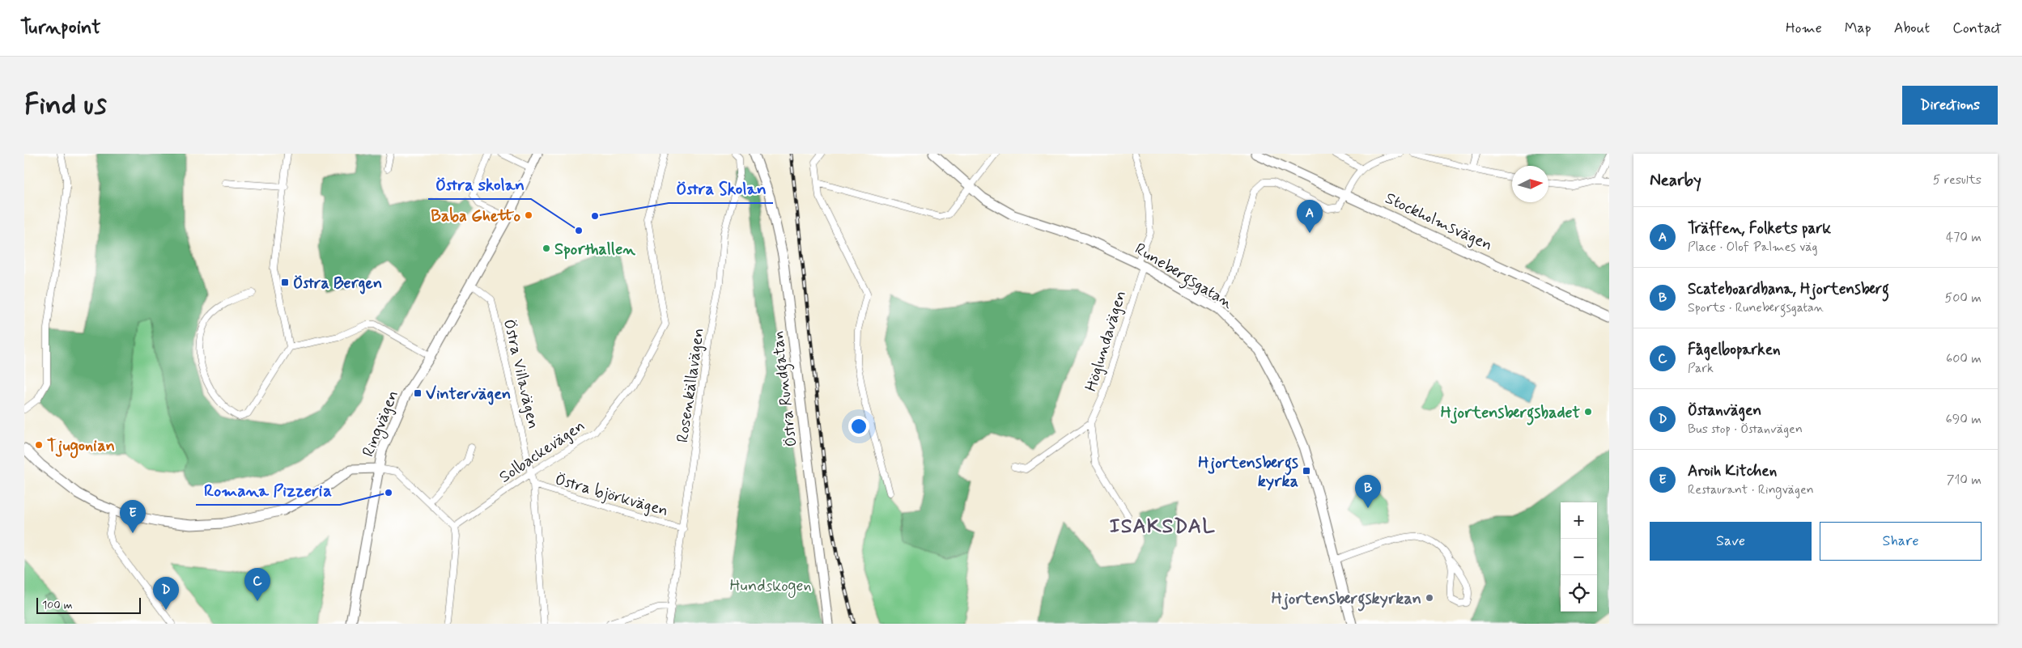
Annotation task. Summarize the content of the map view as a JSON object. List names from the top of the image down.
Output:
{
  "streets": {
    "street": [
      "Stockholmsvägen",
      "Runebergsgatan",
      "Höglundavägen",
      "Östra Villavägen",
      "Rosenkällavägen",
      "Östra Rundgatan",
      "Ringvägen",
      "Solbackevägen",
      "Östra björkvägen"
    ]
  },
  "crossings": [
    ["Runebergsgatan", "Höglundavägen"],
    ["Östra Villavägen", "Ringvägen"],
    ["Östra Villavägen", "Solbackevägen"],
    ["Östra Villavägen", "Östra björkvägen"],
    ["Rosenkällavägen", "Östra björkvägen"]
  ],
  "districts": ["ISAKSDAL"],
  "parks": ["Hundskogen"],
  "places": {
    "other": [
      "Baba Ghetto",
      "Östra Skolan",
      "Östra skolan",
      "Sporthallen",
      "Hjortensbergsbadet",
      "Tjugonian",
      "Romana Pizzeria",
      "Hjortensbergskyrkan"
    ],
    "transit": ["Östra Bergen", "Vintervägen", "Hjortensbergs kyrka"]
  },
  "scale_bar": "100 m",
  "north": "right",
  "page": {
    "header": "Turnpoint",
    "nav": [
      "Home",
      "Map",
      "About",
      "Contact"
    ],
    "buttons": [
      "Directions",
      ["Save", "Share"]
    ],
    "title": "Find us",
    "heading": ["Nearby", "5 results"],
    "pins": [
      "A",
      "B",
      "E",
      "C",
      "D"
    ],
    "list": [
      {
        "mark": "A",
        "name": "Träffen, Folkets park",
        "note": "Place · Olof Palmes väg",
        "value": "470 m"
      },
      {
        "mark": "B",
        "name": "Scateboardbana, Hjortensberg",
        "note": "Sports · Runebergsgatan",
        "value": "500 m"
      },
      {
        "mark": "C",
        "name": "Fågelboparken",
        "note": "Park",
        "value": "600 m"
      },
      {
        "mark": "D",
        "name": "Östanvägen",
        "note": "Bus stop · Östanvägen",
        "value": "690 m"
      },
      {
        "mark": "E",
        "name": "Aroih Kitchen",
        "note": "Restaurant · Ringvägen",
        "value": "710 m"
      }
    ],
    "map_buttons": ["+", "−"],
    "scale": "100 m"
  }
}
